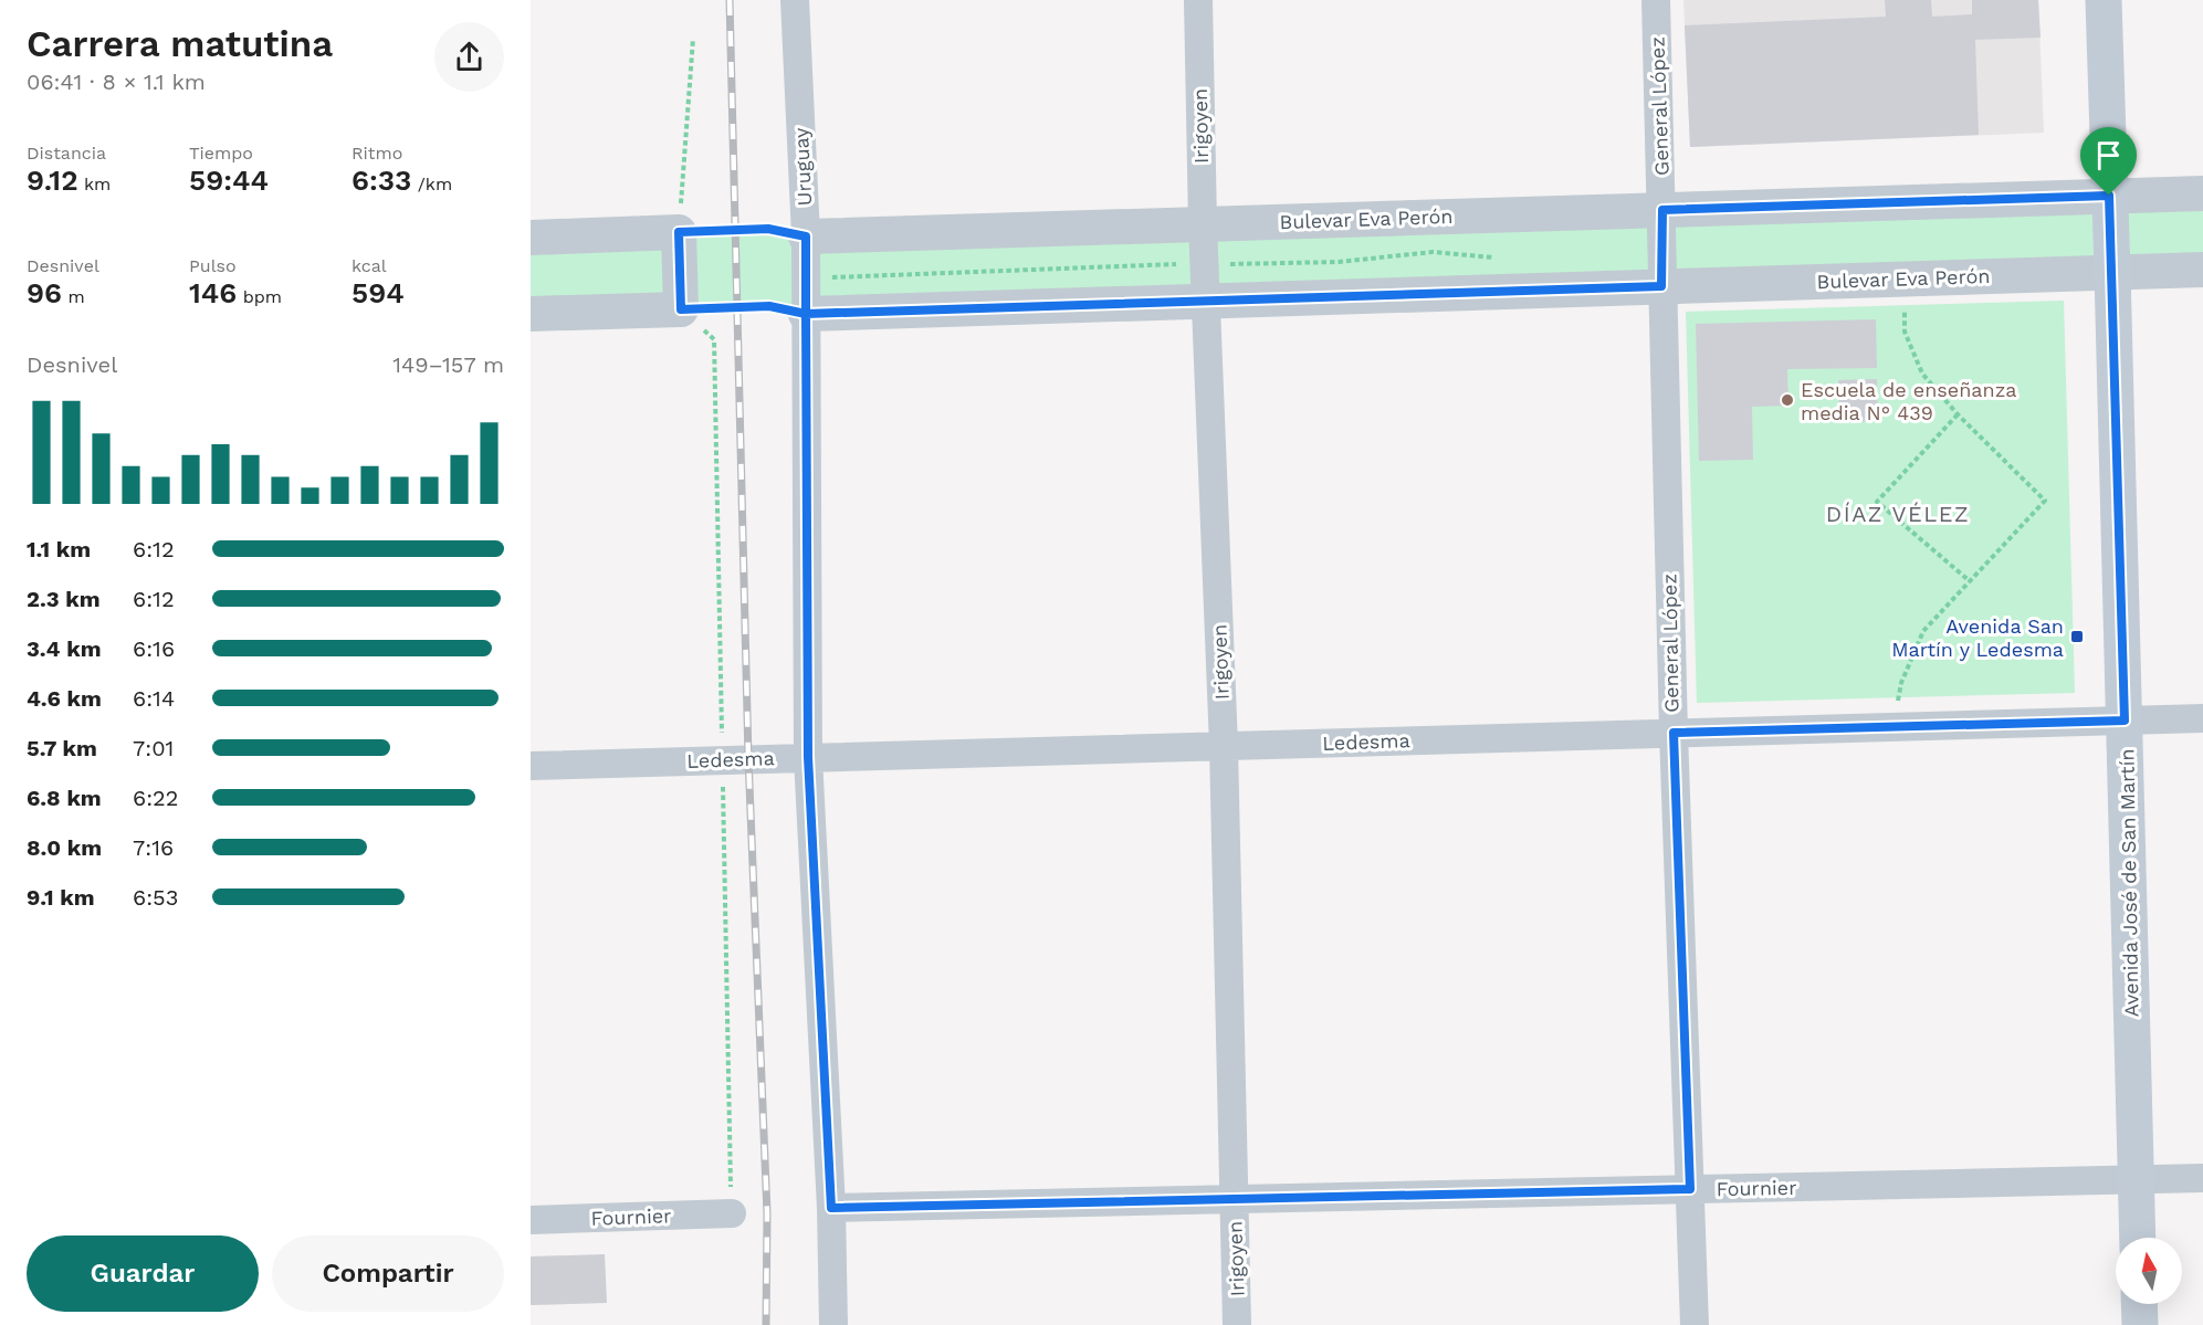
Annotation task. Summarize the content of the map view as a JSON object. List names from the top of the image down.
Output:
{
  "streets": {
    "main road": ["Avenida José de San Martín"],
    "street": [
      "General López",
      "Irigoyen",
      "Uruguay",
      "Bulevar Eva Perón",
      "Ledesma",
      "Fournier"
    ]
  },
  "crossings": [
    ["General López", "Bulevar Eva Perón"],
    ["General López", "Ledesma"],
    ["General López", "Fournier"],
    ["Irigoyen", "Bulevar Eva Perón"],
    ["Irigoyen", "Ledesma"],
    ["Irigoyen", "Fournier"],
    ["Uruguay", "Bulevar Eva Perón"],
    ["Uruguay", "Ledesma"],
    ["Uruguay", "Fournier"],
    ["Bulevar Eva Perón", "Avenida José de San Martín"],
    ["Ledesma", "Avenida José de San Martín"],
    ["Avenida José de San Martín", "Fournier"]
  ],
  "districts": ["DÍAZ VÉLEZ"],
  "places": {
    "other": ["Escuela de enseñanza media N° 439"],
    "transit": ["Avenida San Martín y Ledesma"]
  },
  "north": "top",
  "page": {
    "heading": ["Carrera matutina", "06:41 · 8 × 1.1 km"],
    "stats": [
      ["Distancia", "9.12 km"],
      ["Tiempo", "59:44"],
      ["Ritmo", "6:33 /km"],
      ["Desnivel", "96 m"],
      ["Pulso", "146 bpm"],
      ["kcal", "594"]
    ],
    "chart": ["Desnivel", "149–157 m"],
    "list": [
      {
        "name": "1.1 km",
        "note": "6:12"
      },
      {
        "name": "2.3 km",
        "note": "6:12"
      },
      {
        "name": "3.4 km",
        "note": "6:16"
      },
      {
        "name": "4.6 km",
        "note": "6:14"
      },
      {
        "name": "5.7 km",
        "note": "7:01"
      },
      {
        "name": "6.8 km",
        "note": "6:22"
      },
      {
        "name": "8.0 km",
        "note": "7:16"
      },
      {
        "name": "9.1 km",
        "note": "6:53"
      }
    ],
    "buttons": ["Guardar", "Compartir"]
  }
}
